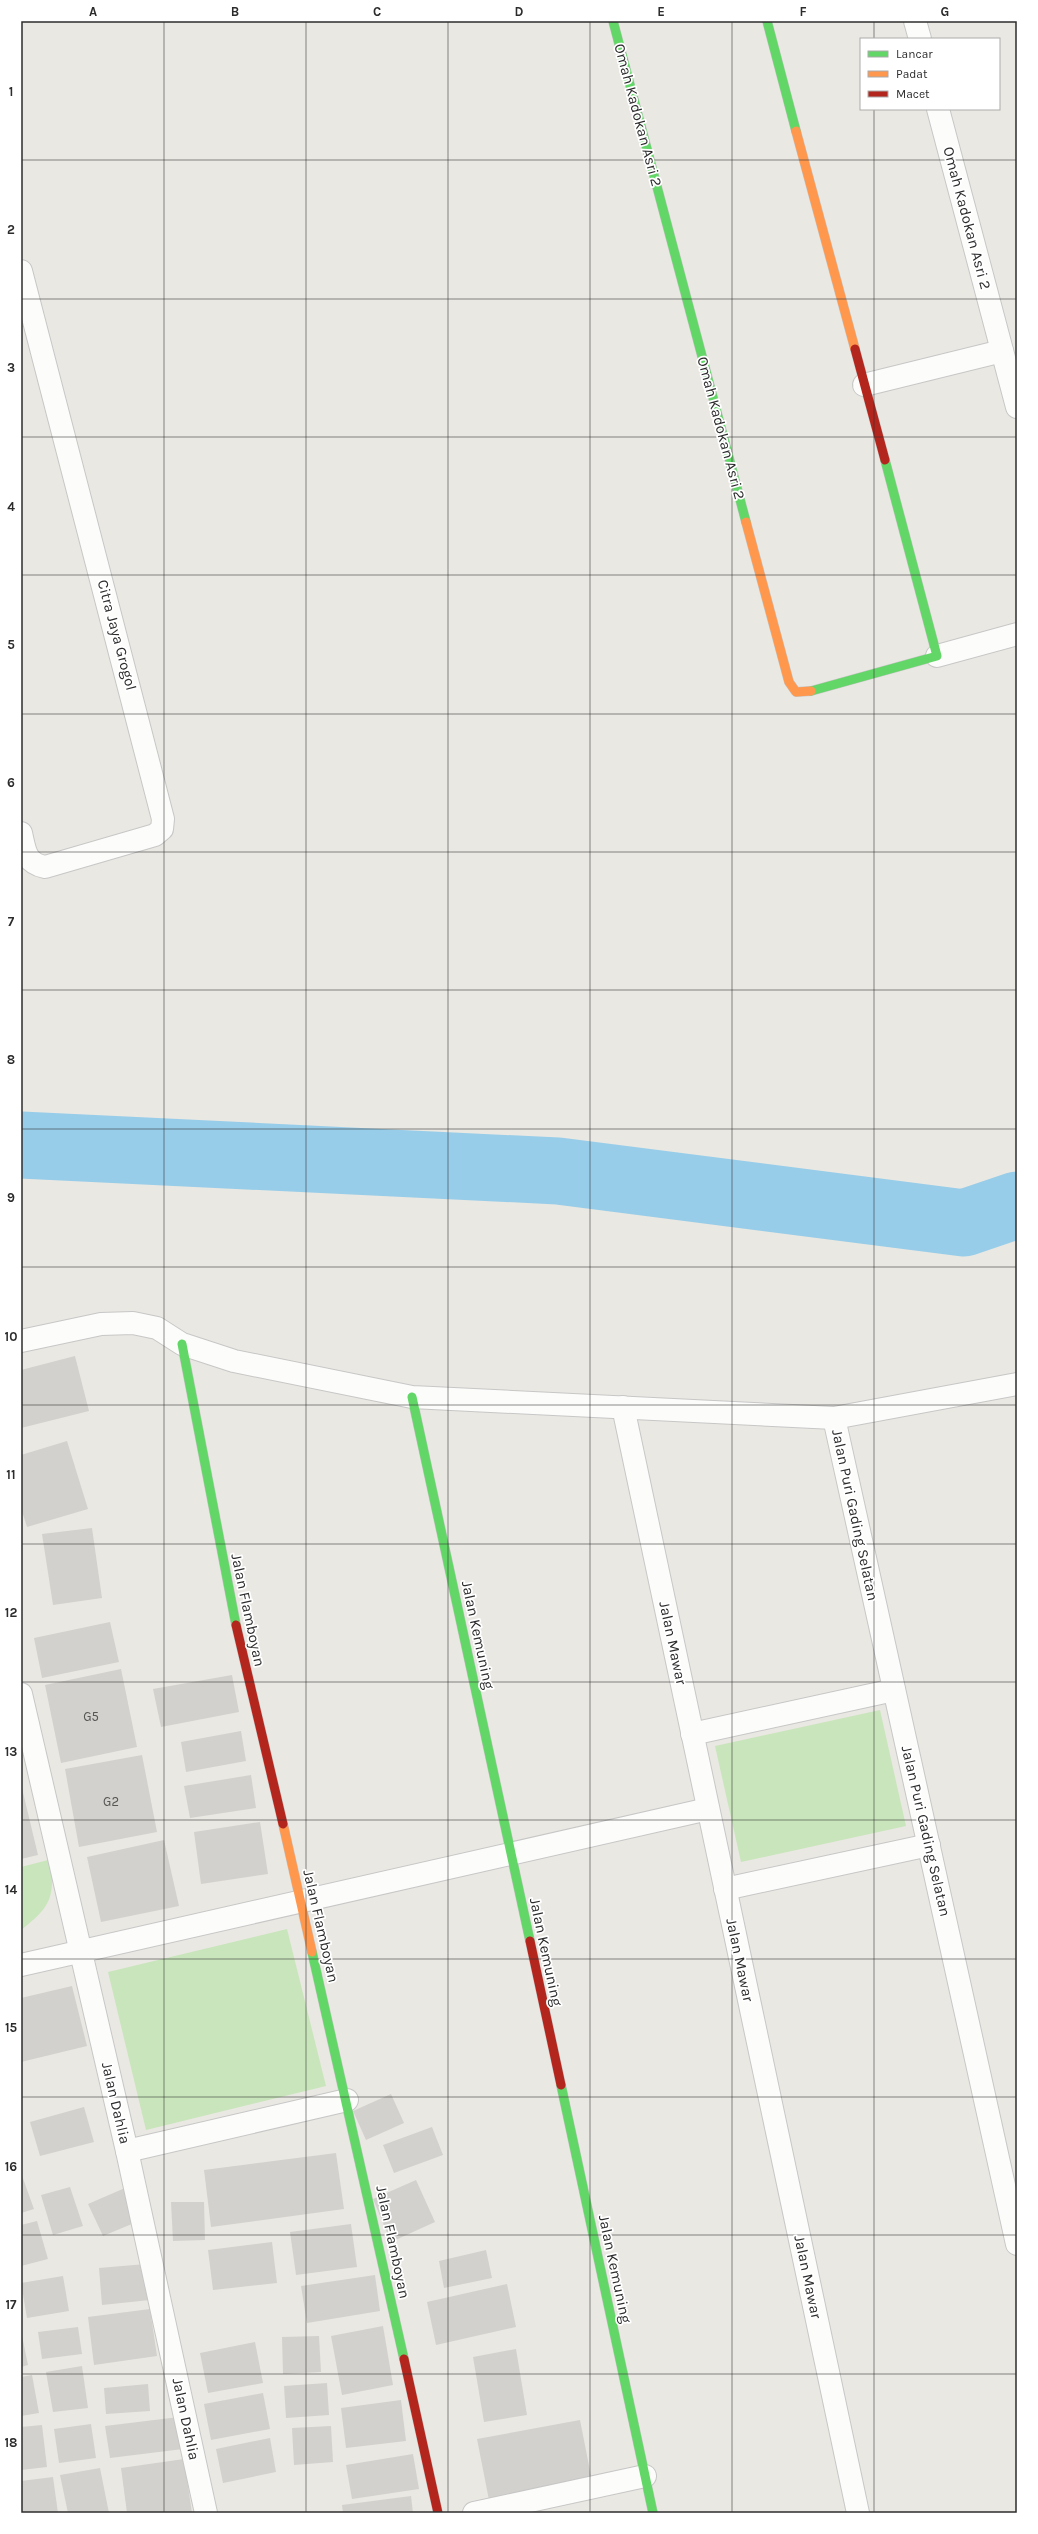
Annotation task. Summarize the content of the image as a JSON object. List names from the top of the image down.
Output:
{
  "streets": {
    "street": [
      "Omah Kadokan Asri 2",
      "Citra Jaya Grogol",
      "Jalan Puri Gading Selatan",
      "Jalan Flamboyan",
      "Jalan Kemuning",
      "Jalan Mawar",
      "Jalan Dahlia"
    ]
  },
  "house_numbers": ["G5", "G2"],
  "legend": ["Lancar", "Padat", "Macet"],
  "grid": {
    "columns": [
      "A",
      "B",
      "C",
      "D",
      "E",
      "F",
      "G"
    ],
    "rows": [
      "1",
      "2",
      "3",
      "4",
      "5",
      "6",
      "7",
      "8",
      "9",
      "10",
      "11",
      "12",
      "13",
      "14",
      "15",
      "16",
      "17",
      "18"
    ]
  }
}
